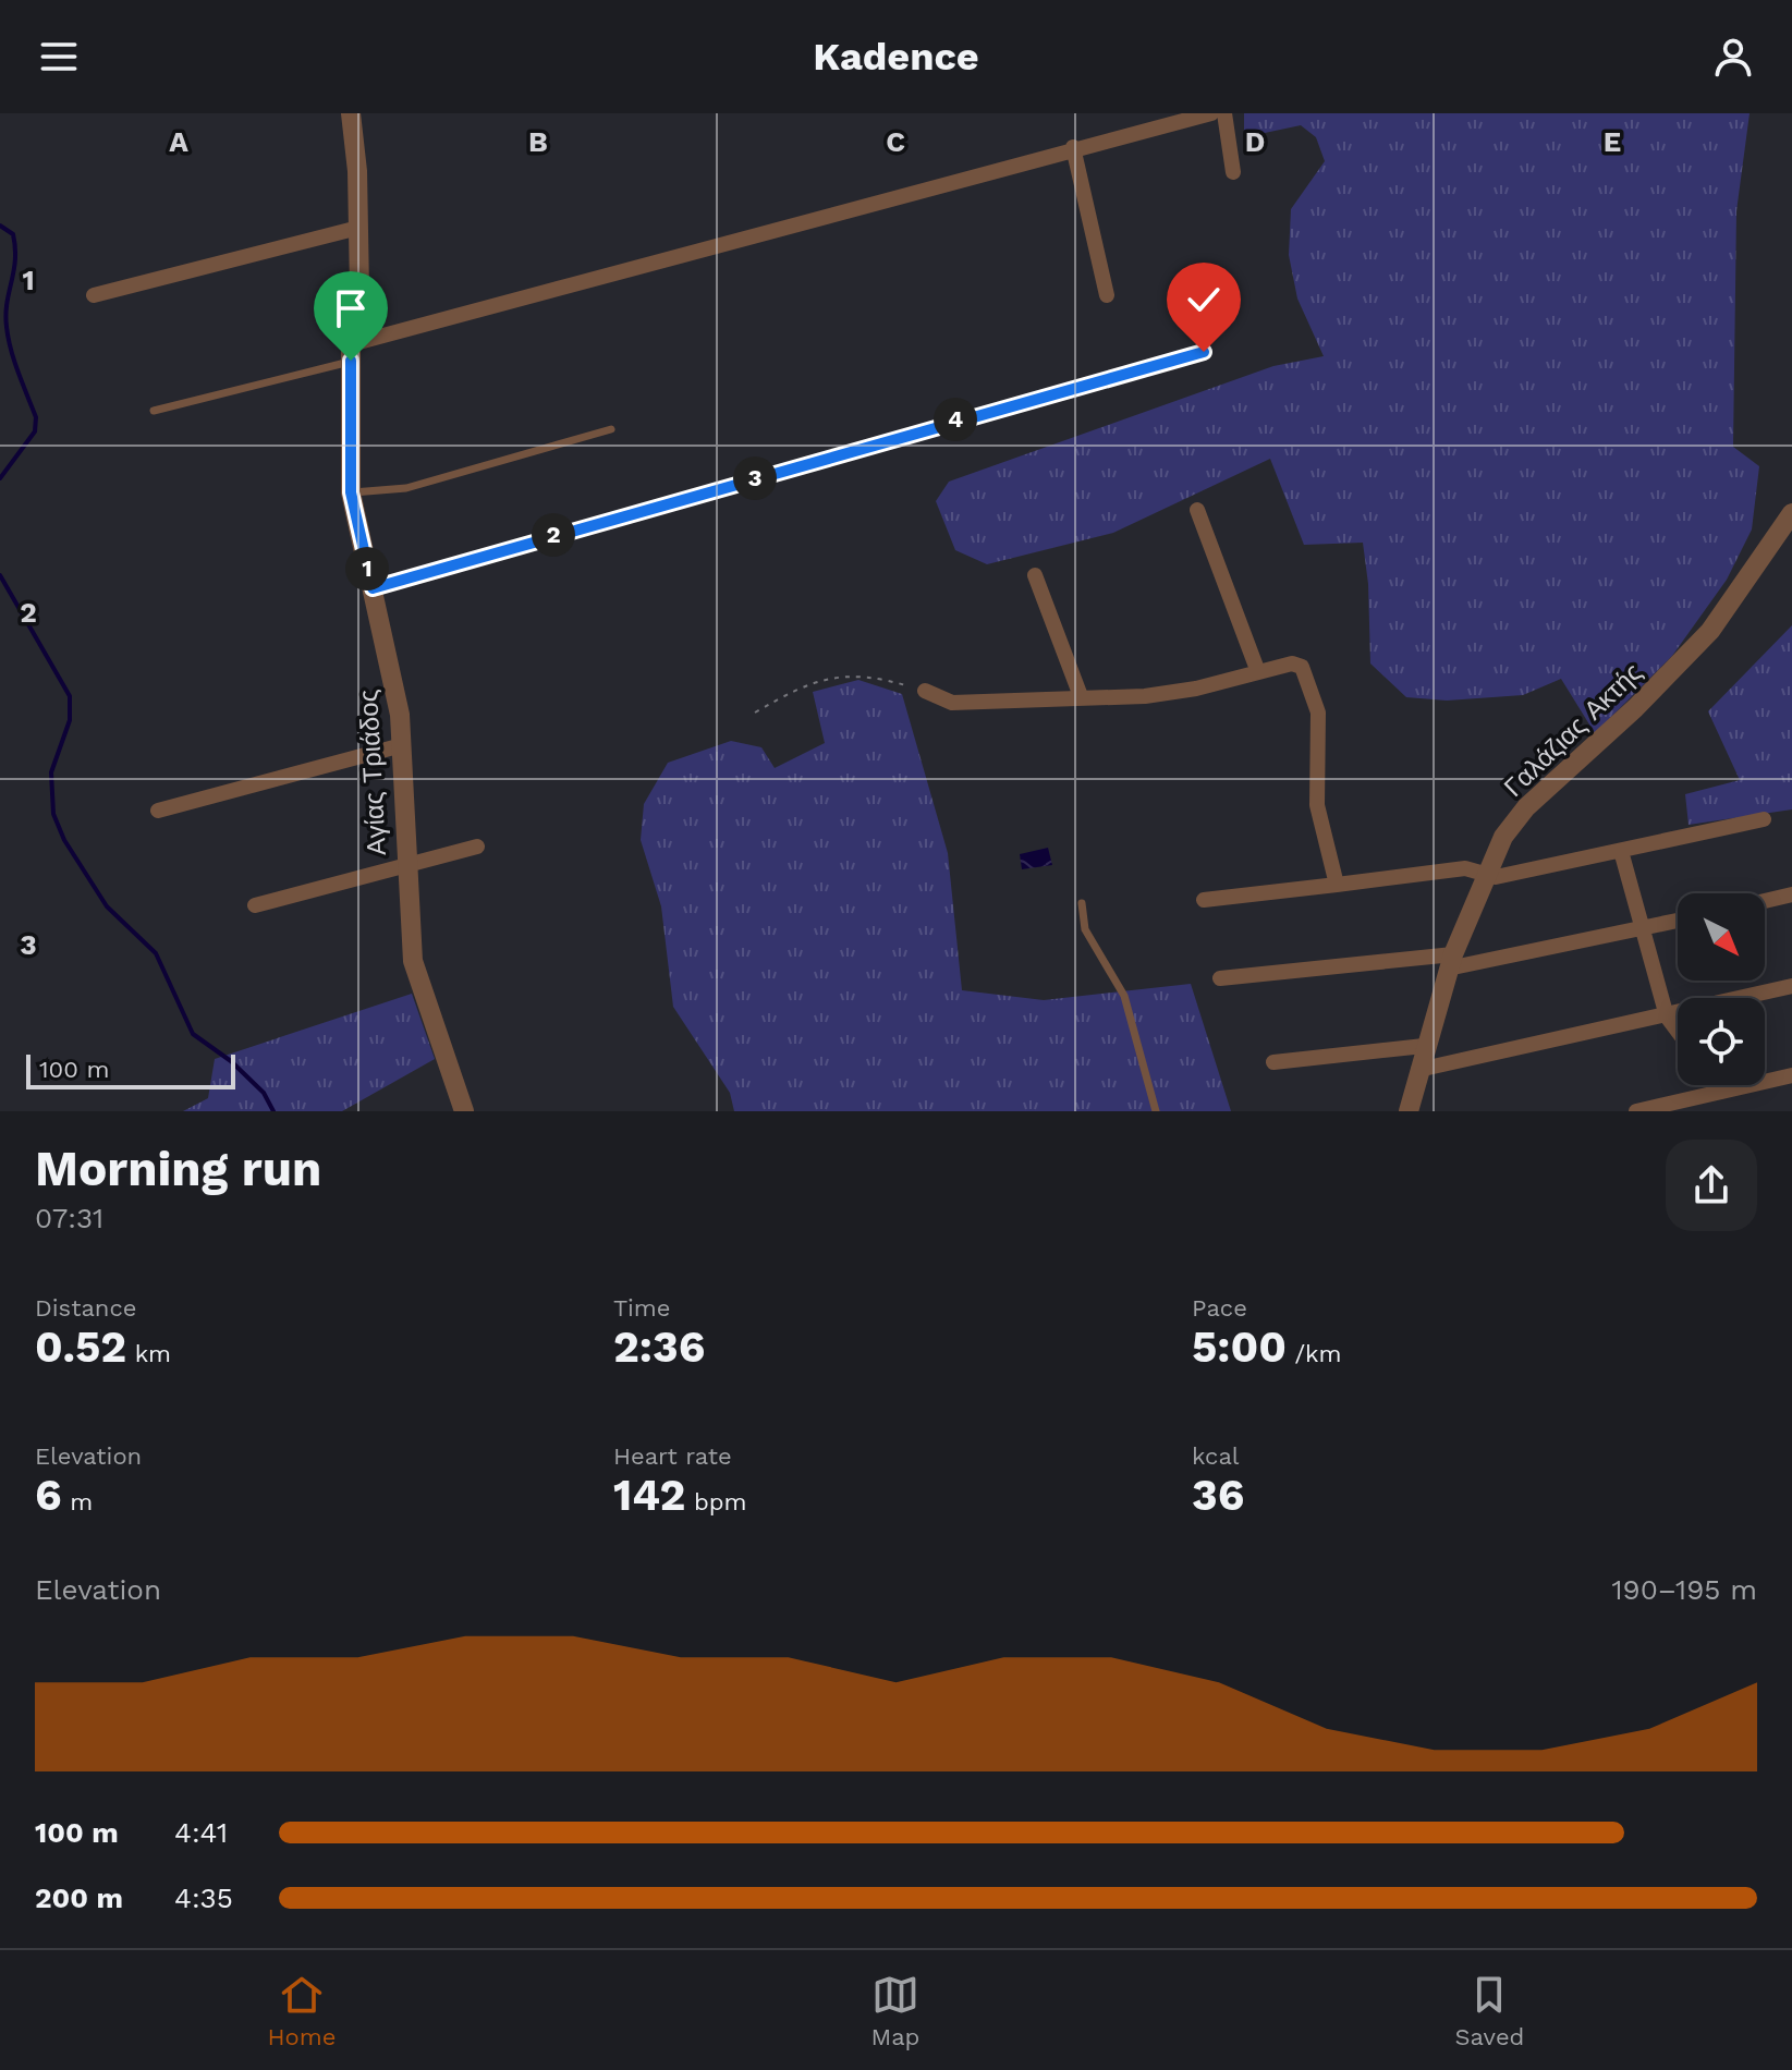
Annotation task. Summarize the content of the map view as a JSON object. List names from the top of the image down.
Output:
{
  "streets": {
    "street": ["Γαλάζιας Ακτής", "Αγίας Τριάδος"]
  },
  "scale_bar": "100 m",
  "north": "bottom right",
  "page": {
    "header": "Kadence",
    "pins": [
      "4",
      "3",
      "2",
      "1"
    ],
    "scale": "100 m",
    "heading": ["Morning run", "07:31"],
    "stats": [
      ["Distance", "0.52 km"],
      ["Time", "2:36"],
      ["Pace", "5:00 /km"],
      ["Elevation", "6 m"],
      ["Heart rate", "142 bpm"],
      ["kcal", "36"]
    ],
    "chart": ["Elevation", "190–195 m"],
    "list": [
      {
        "name": "100 m",
        "note": "4:41"
      },
      {
        "name": "200 m",
        "note": "4:35"
      }
    ],
    "tabs": ["Home", "Map", "Saved"]
  },
  "grid": {
    "columns": [
      "A",
      "B",
      "C",
      "D",
      "E"
    ],
    "rows": ["1", "2", "3"]
  }
}
